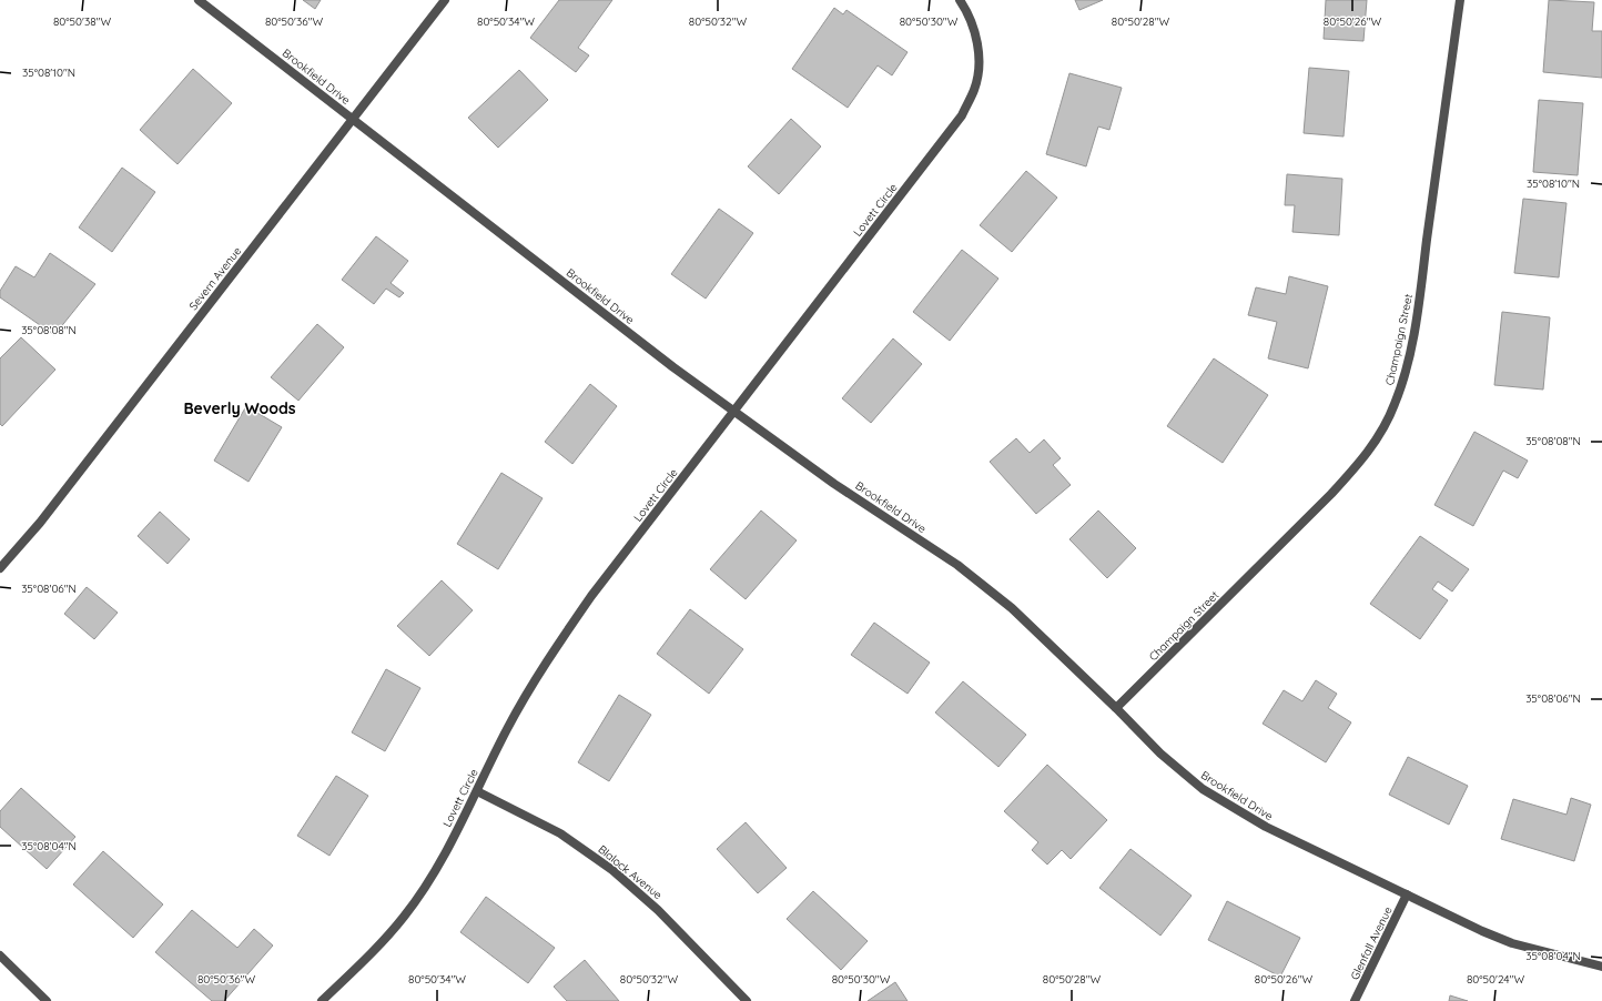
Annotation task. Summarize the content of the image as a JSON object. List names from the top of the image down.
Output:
{
  "streets": {
    "street": [
      "Brookfield Drive",
      "Lovett Circle",
      "Severn Avenue",
      "Champaign Street",
      "Blalock Avenue",
      "Glenfall Avenue"
    ]
  },
  "crossings": [
    ["Brookfield Drive", "Lovett Circle"],
    ["Brookfield Drive", "Severn Avenue"],
    ["Brookfield Drive", "Champaign Street"],
    ["Brookfield Drive", "Glenfall Avenue"],
    ["Lovett Circle", "Blalock Avenue"]
  ],
  "districts": ["Beverly Woods"],
  "coordinates": [
    "80°50'38\"W",
    "80°50'36\"W",
    "80°50'34\"W",
    "80°50'32\"W",
    "80°50'30\"W",
    "80°50'28\"W",
    "80°50'26\"W",
    "35°08'10\"N",
    "35°08'08\"N",
    "35°08'06\"N",
    "35°08'04\"N",
    "80°50'24\"W"
  ]
}
